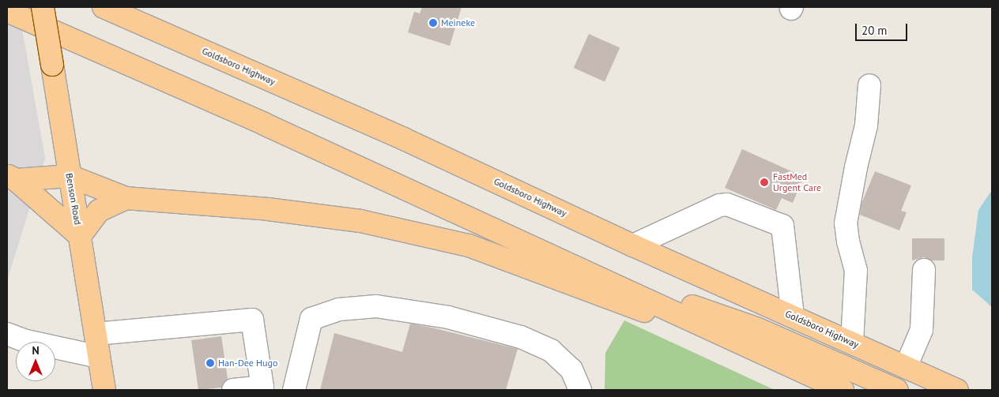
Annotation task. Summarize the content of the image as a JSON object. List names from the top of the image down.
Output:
{
  "streets": {
    "main road": ["Goldsboro Highway", "Benson Road"]
  },
  "places": ["Meineke", "FastMed Urgent Care", "Han-Dee Hugo"],
  "scale_bar": "20 m",
  "north": "top"
}
